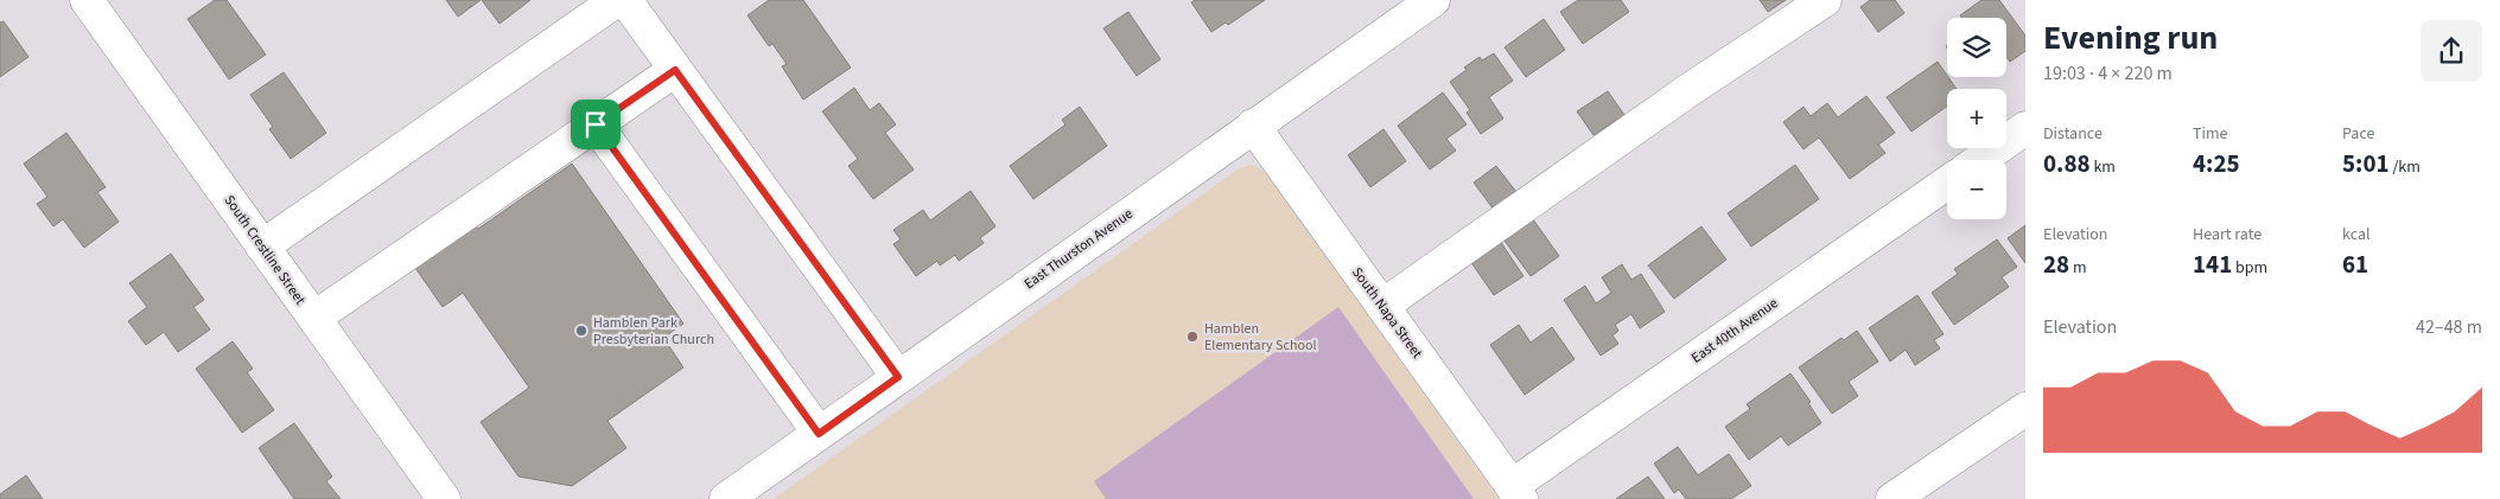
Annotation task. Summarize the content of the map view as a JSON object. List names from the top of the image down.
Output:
{
  "streets": {
    "street": [
      "East Thurston Avenue",
      "South Crestline Street",
      "South Napa Street",
      "East 40th Avenue"
    ]
  },
  "crossings": [
    ["East Thurston Avenue", "South Napa Street"],
    ["South Napa Street", "East 40th Avenue"]
  ],
  "places": ["Hamblen Park Presbyterian Church", "Hamblen Elementary School"],
  "page": {
    "heading": ["Evening run", "19:03 · 4 × 220 m"],
    "map_buttons": ["+", "−"],
    "stats": [
      ["Distance", "0.88 km"],
      ["Time", "4:25"],
      ["Pace", "5:01 /km"],
      ["Elevation", "28 m"],
      ["Heart rate", "141 bpm"],
      ["kcal", "61"]
    ],
    "chart": ["Elevation", "42–48 m"]
  }
}
